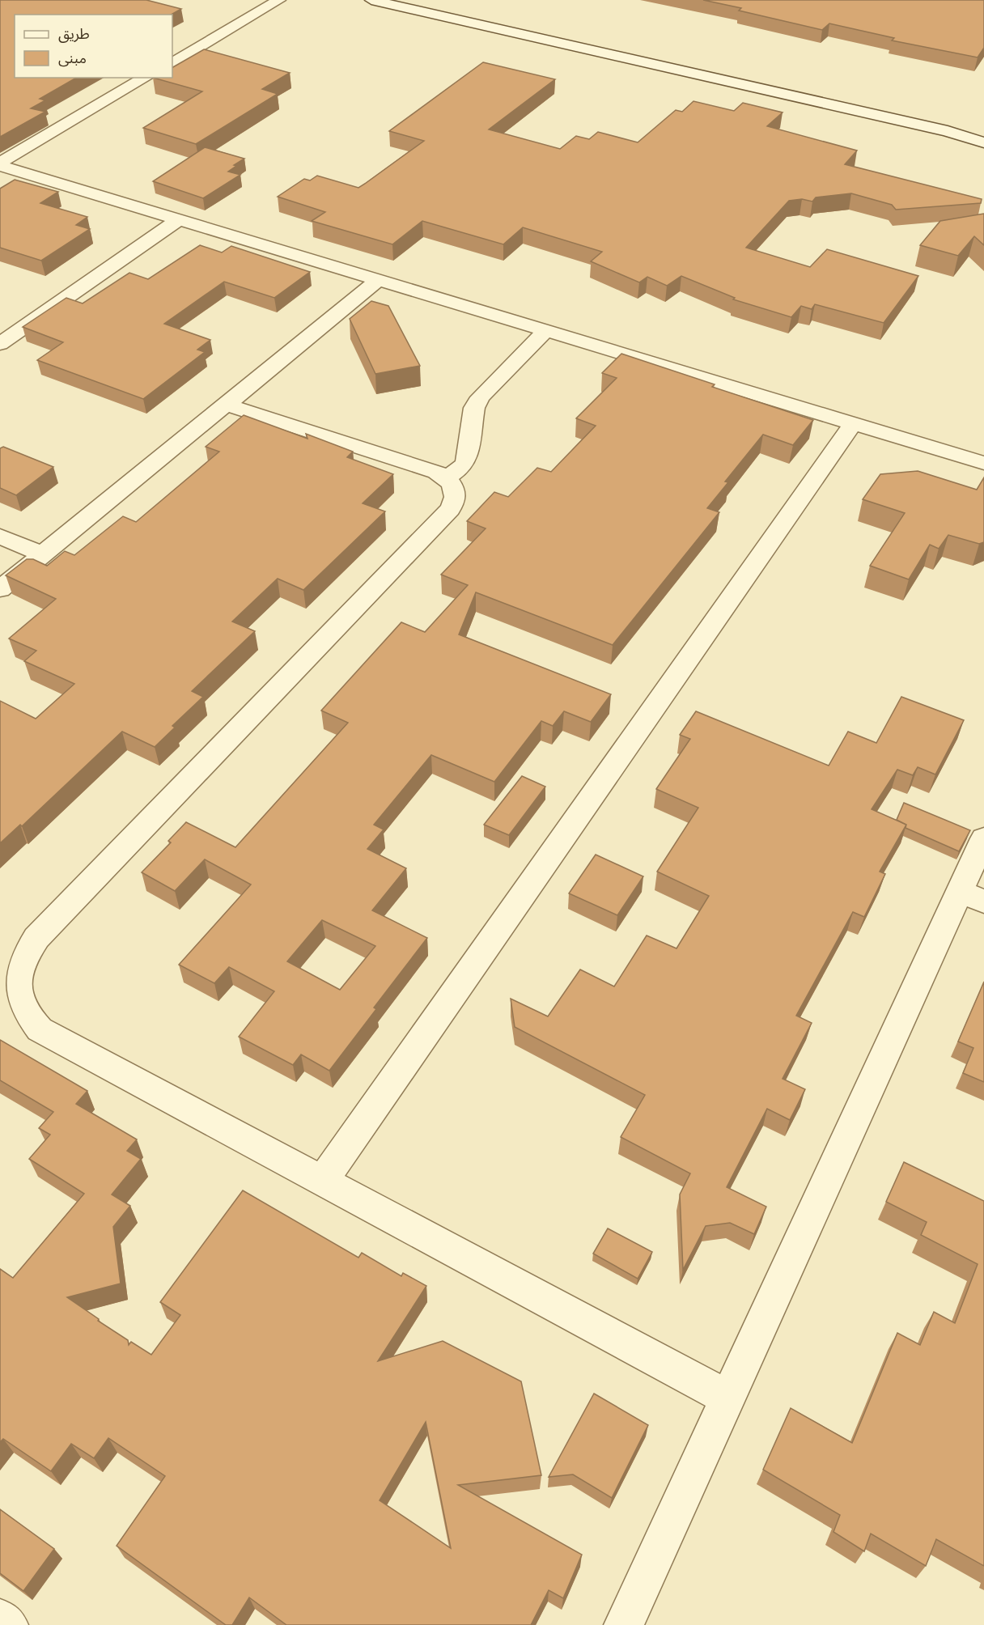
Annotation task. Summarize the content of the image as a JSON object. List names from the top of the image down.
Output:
{
  "legend": ["طريق", "مبنى"]
}
